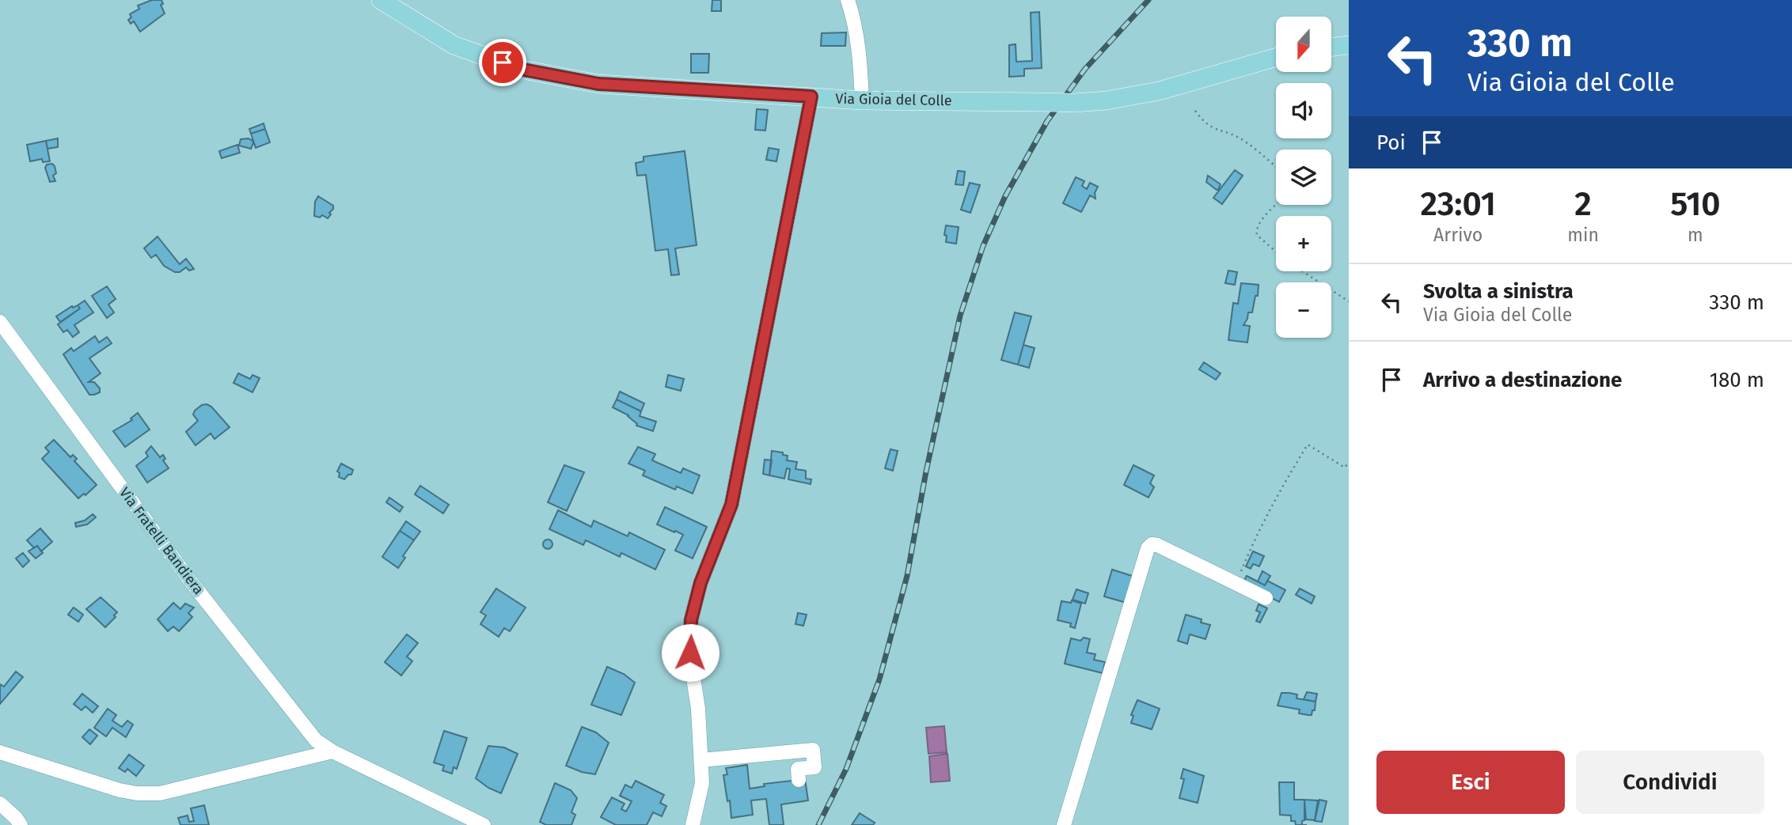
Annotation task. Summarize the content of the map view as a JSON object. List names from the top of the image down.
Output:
{
  "streets": {
    "main road": ["Via Gioia del Colle"],
    "street": ["Via Fratelli Bandiera"]
  },
  "north": "bottom",
  "page": {
    "turn": ["330 m", "Via Gioia del Colle"],
    "map_buttons": ["+", "−"],
    "then": "Poi",
    "eta": [
      "23:01",
      "Arrivo",
      "2",
      "min",
      "510",
      "m"
    ],
    "list": [
      {
        "name": "Svolta a sinistra",
        "note": "Via Gioia del Colle",
        "value": "330 m"
      },
      {
        "name": "Arrivo a destinazione",
        "value": "180 m"
      }
    ],
    "buttons": ["Esci", "Condividi"]
  }
}
